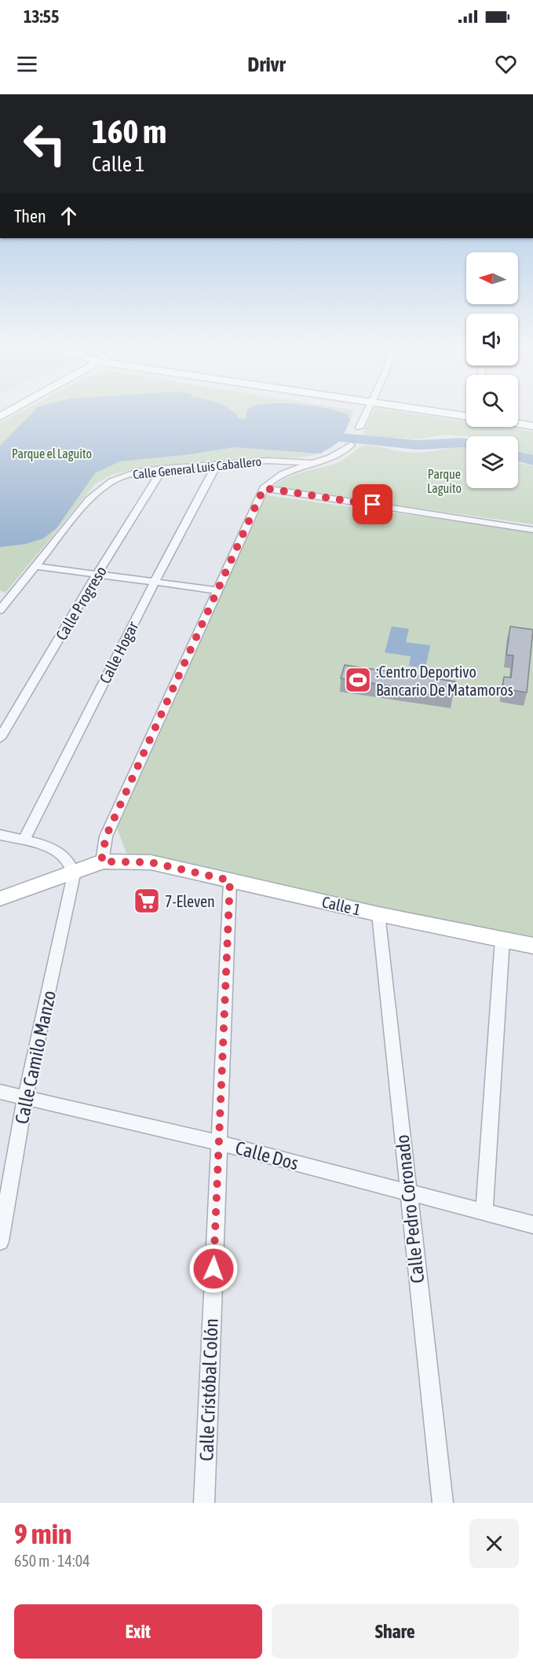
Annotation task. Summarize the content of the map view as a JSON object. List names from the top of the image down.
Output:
{
  "streets": {
    "street": [
      "Calle General Luis Caballero",
      "Calle Progreso",
      "Calle Hogar",
      "Calle 1",
      "Calle Camilo Manzo",
      "Calle Dos",
      "Calle Pedro Coronado",
      "Calle Cristóbal Colón"
    ]
  },
  "crossings": [
    ["Calle General Luis Caballero", "Calle Progreso"],
    ["Calle General Luis Caballero", "Calle Hogar"],
    ["Calle 1", "Calle Pedro Coronado"],
    ["Calle 1", "Calle Cristóbal Colón"],
    ["Calle Camilo Manzo", "Calle Dos"],
    ["Calle Dos", "Calle Pedro Coronado"],
    ["Calle Dos", "Calle Cristóbal Colón"]
  ],
  "parks": ["Parque el Laguito", "Parque Laguito"],
  "places": {
    "sports": [":Centro Deportivo Bancario De Matamoros"],
    "supermarket": ["7-Eleven"]
  },
  "north": "left",
  "page": {
    "status": "13:55",
    "header": "Drivr",
    "turn": ["160 m", "Calle 1"],
    "then": "Then",
    "heading": ["9 min", "650 m · 14:04"],
    "buttons": ["Exit", "Share"]
  }
}
